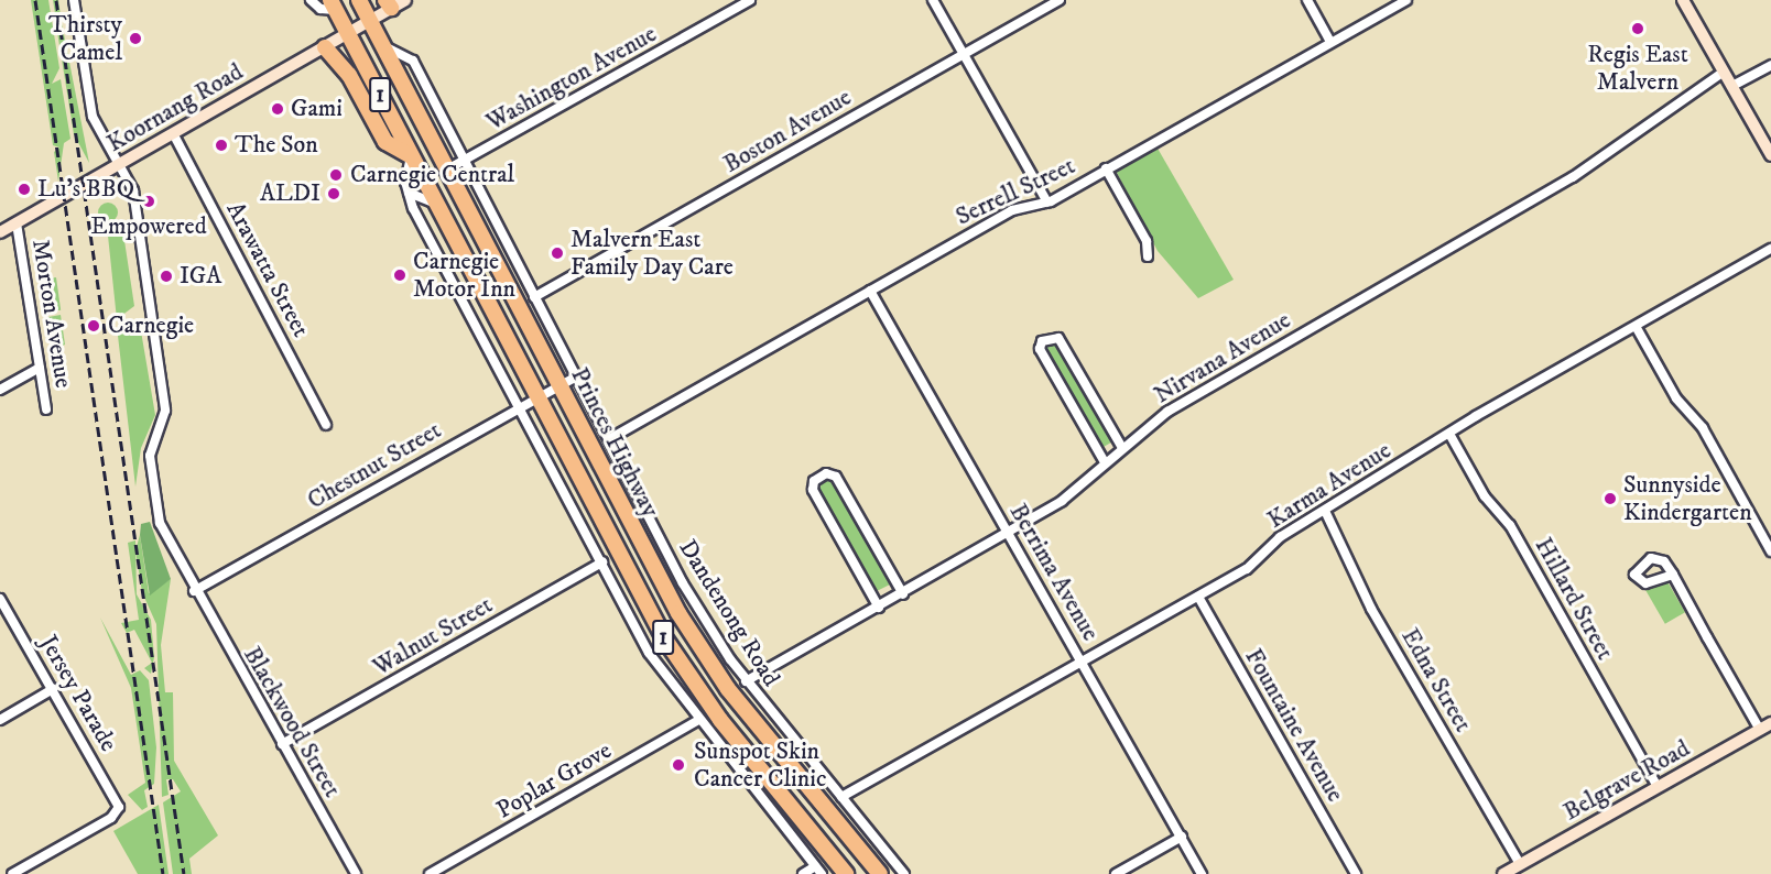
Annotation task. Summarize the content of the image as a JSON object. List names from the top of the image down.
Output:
{
  "streets": {
    "highway": ["1", "Princes Highway"],
    "main road": ["Koornang Road", "Belgrave Road"],
    "street": [
      "Washington Avenue",
      "Boston Avenue",
      "Serrell Street",
      "Arawatta Street",
      "Morton Avenue",
      "Nirvana Avenue",
      "Chestnut Street",
      "Karma Avenue",
      "Berrima Avenue",
      "Hillard Street",
      "Dandenong Road",
      "Walnut Street",
      "Edna Street",
      "Jersey Parade",
      "Blackwood Street",
      "Fountaine Avenue",
      "Poplar Grove"
    ]
  },
  "crossings": [
    ["Washington Avenue", "Princes Highway"],
    ["Washington Avenue", "Dandenong Road"],
    ["Koornang Road", "Arawatta Street"],
    ["Koornang Road", "Morton Avenue"],
    ["Koornang Road", "Princes Highway"],
    ["Koornang Road", "Blackwood Street"],
    ["Boston Avenue", "Dandenong Road"],
    ["Serrell Street", "Berrima Avenue"],
    ["Serrell Street", "Dandenong Road"],
    ["Nirvana Avenue", "Berrima Avenue"],
    ["Nirvana Avenue", "Dandenong Road"],
    ["Princes Highway", "Chestnut Street"],
    ["Princes Highway", "Dandenong Road"],
    ["Chestnut Street", "Dandenong Road"],
    ["Chestnut Street", "Blackwood Street"],
    ["Karma Avenue", "Berrima Avenue"],
    ["Karma Avenue", "Hillard Street"],
    ["Karma Avenue", "Dandenong Road"],
    ["Karma Avenue", "Edna Street"],
    ["Karma Avenue", "Fountaine Avenue"],
    ["Hillard Street", "Belgrave Road"],
    ["Walnut Street", "Blackwood Street"],
    ["Edna Street", "Belgrave Road"]
  ],
  "places": [
    "Regis East Malvern",
    "Thirsty Camel",
    "Gami",
    "The Son",
    "Carnegie Central",
    "Lu's BBQ",
    "ALDI",
    "Empowered",
    "Malvern East Family Day Care",
    "Carnegie Motor Inn",
    "IGA",
    "Carnegie",
    "Sunnyside Kindergarten",
    "Sunspot Skin Cancer Clinic"
  ]
}
